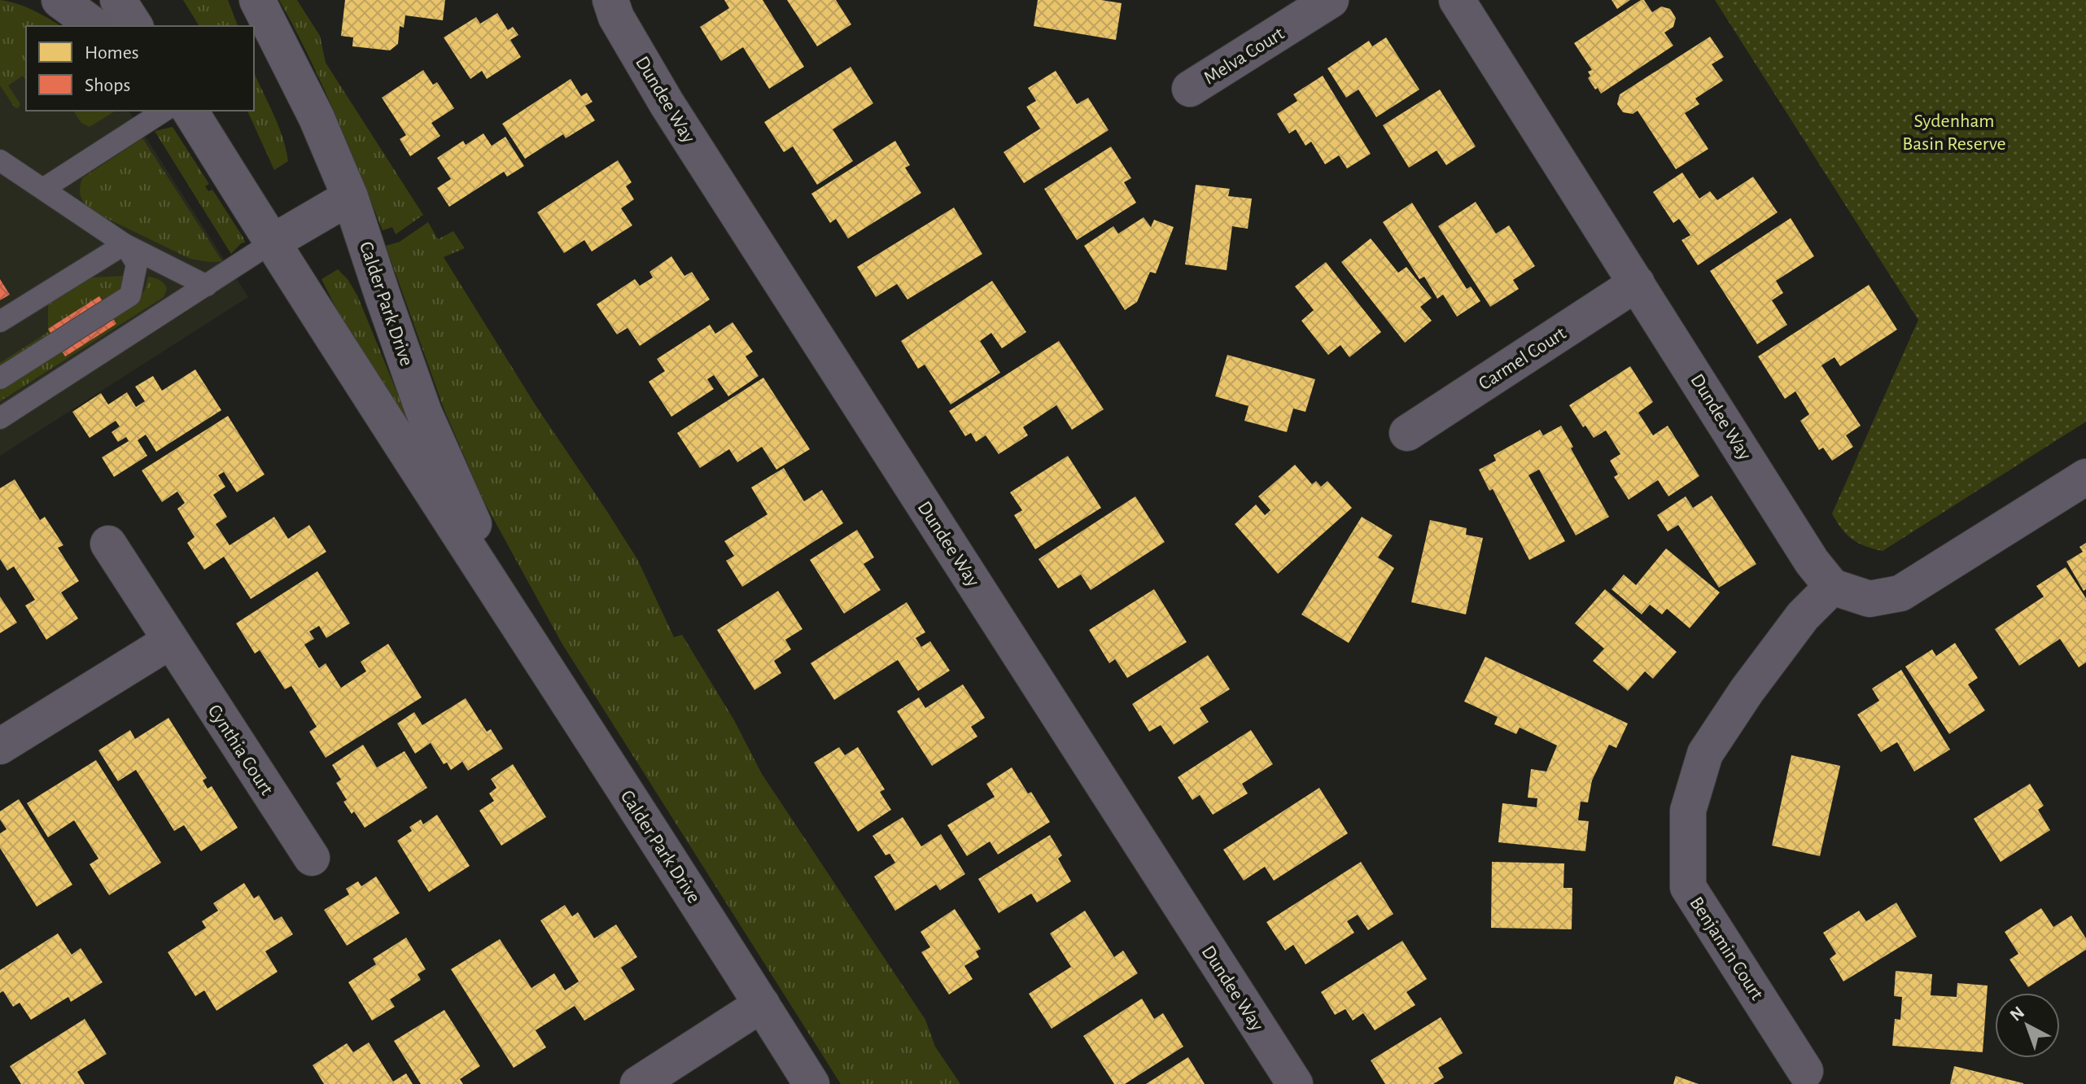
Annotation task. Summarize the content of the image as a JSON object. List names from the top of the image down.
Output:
{
  "streets": {
    "street": [
      "Melva Court",
      "Dundee Way",
      "Calder Park Drive",
      "Carmel Court",
      "Cynthia Court",
      "Benjamin Court"
    ]
  },
  "crossings": [
    ["Dundee Way", "Carmel Court"],
    ["Dundee Way", "Benjamin Court"]
  ],
  "parks": ["Sydenham Basin Reserve"],
  "legend": ["Homes", "Shops"],
  "north": "top left"
}
